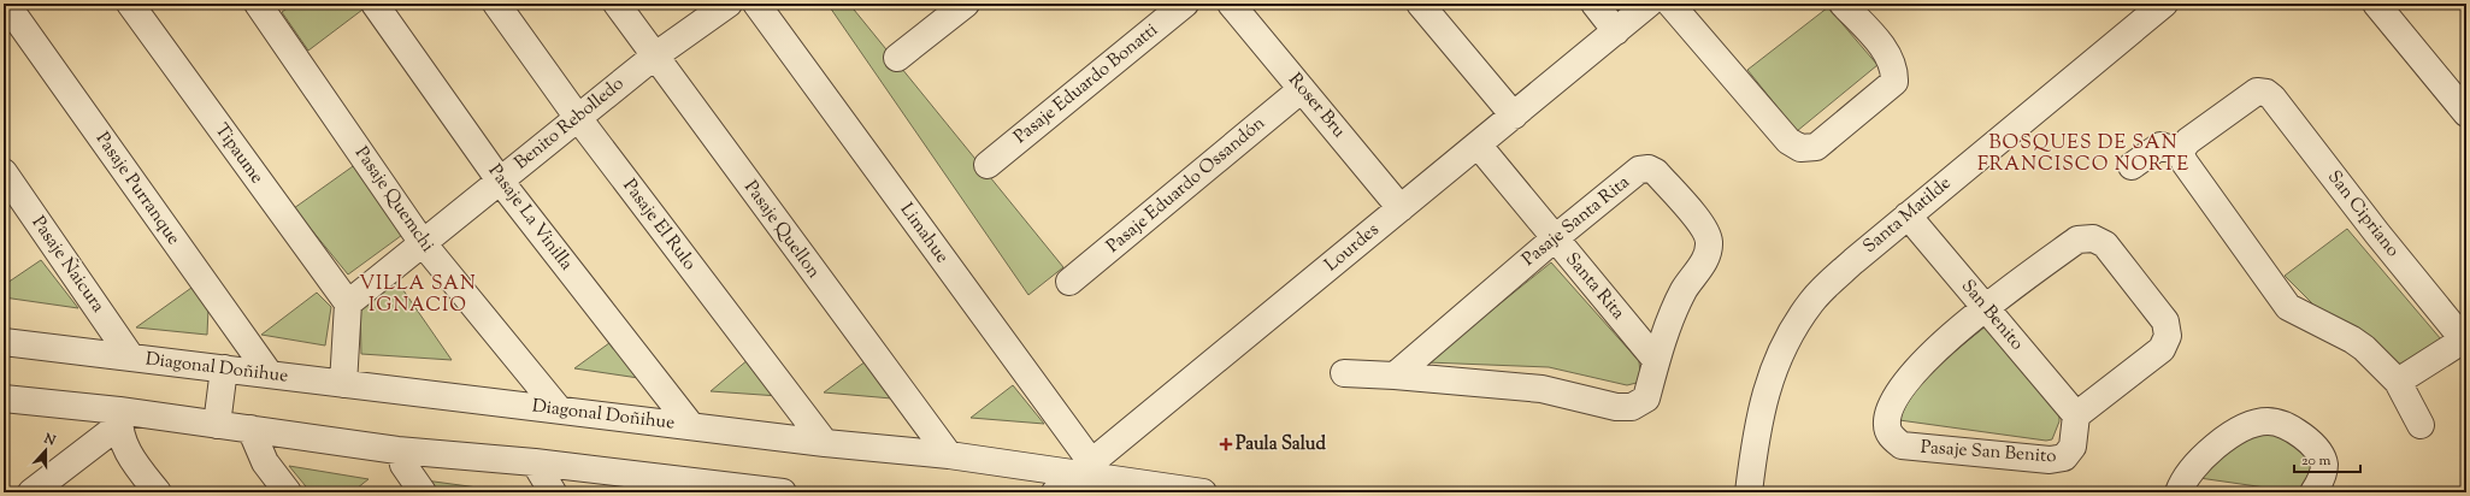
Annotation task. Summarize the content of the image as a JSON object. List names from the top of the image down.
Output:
{
  "streets": {
    "street": [
      "Pasaje Eduardo Bonatti",
      "Roser Bru",
      "Benito Rebolledo",
      "Tipaume",
      "Pasaje Eduardo Ossandón",
      "Pasaje Purranque",
      "Pasaje Quemchi",
      "San Cipriano",
      "Santa Matilde",
      "Pasaje La Vinilla",
      "Pasaje Santa Rita",
      "Pasaje El Rulo",
      "Pasaje Quellon",
      "Limahue",
      "Lourdes",
      "Pasaje Ñaicura",
      "Santa Rita",
      "San Benito",
      "Diagonal Doñihue",
      "Pasaje San Benito"
    ]
  },
  "crossings": [
    ["Roser Bru", "Pasaje Eduardo Ossandón"],
    ["Roser Bru", "Lourdes"],
    ["Benito Rebolledo", "Tipaume"],
    ["Benito Rebolledo", "Pasaje Quemchi"],
    ["Benito Rebolledo", "Pasaje La Vinilla"],
    ["Benito Rebolledo", "Pasaje El Rulo"],
    ["Benito Rebolledo", "Pasaje Quellon"],
    ["Pasaje Purranque", "Diagonal Doñihue"],
    ["Pasaje Quemchi", "Diagonal Doñihue"],
    ["Santa Matilde", "San Benito"],
    ["Pasaje La Vinilla", "Diagonal Doñihue"],
    ["Pasaje Santa Rita", "Santa Rita"],
    ["Pasaje El Rulo", "Diagonal Doñihue"],
    ["Pasaje Quellon", "Diagonal Doñihue"],
    ["Limahue", "Lourdes"],
    ["Limahue", "Diagonal Doñihue"],
    ["Lourdes", "Santa Rita"],
    ["Lourdes", "Diagonal Doñihue"],
    ["Pasaje Ñaicura", "Diagonal Doñihue"],
    ["San Benito", "Pasaje San Benito"]
  ],
  "districts": ["BOSQUES DE SAN FRANCISCO NORTE", "VILLA SAN IGNACIO"],
  "places": {
    "health": ["Paula Salud"]
  },
  "scale_bar": "20 m",
  "north": "top"
}
